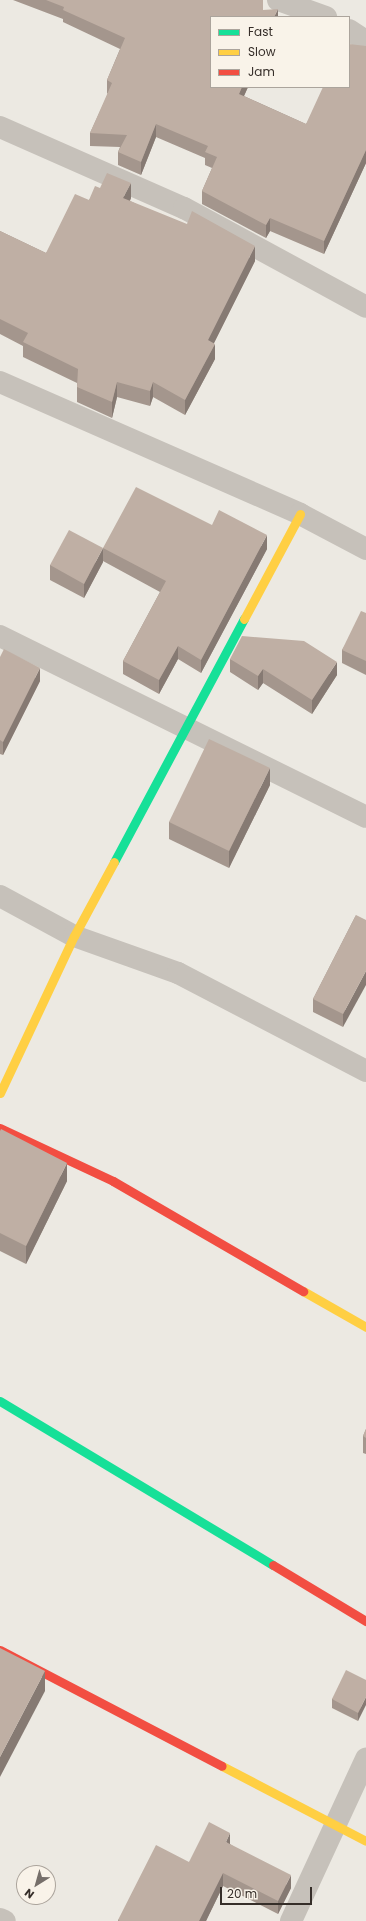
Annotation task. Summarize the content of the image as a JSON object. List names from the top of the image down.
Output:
{
  "legend": ["Fast", "Slow", "Jam"],
  "scale_bar": "20 m",
  "north": "bottom left"
}
